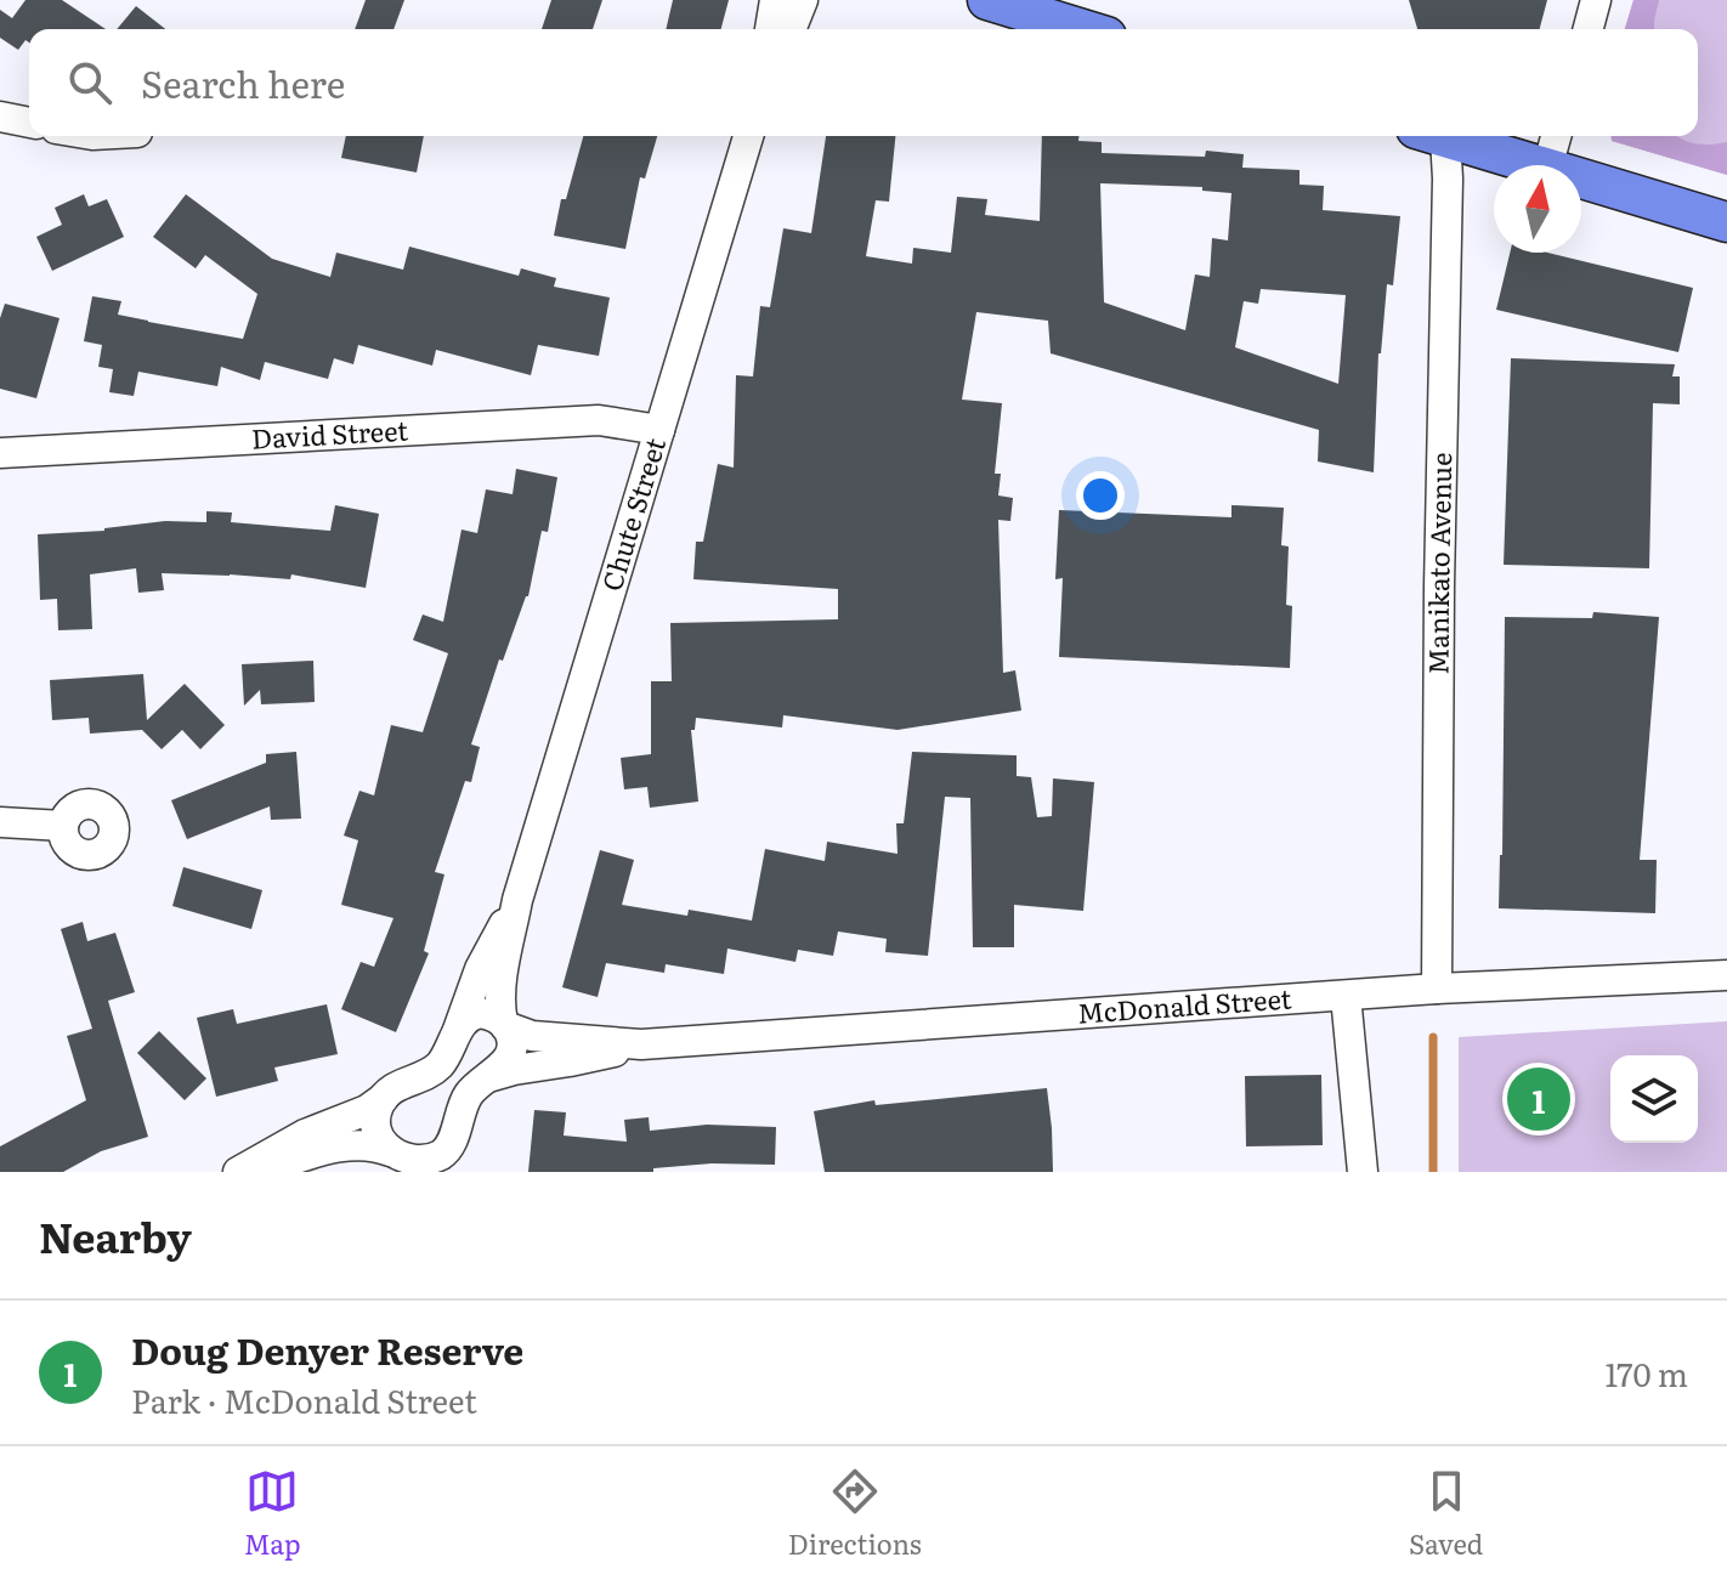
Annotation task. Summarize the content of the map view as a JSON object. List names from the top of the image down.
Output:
{
  "streets": {
    "street": [
      "David Street",
      "Chute Street",
      "Manikato Avenue",
      "McDonald Street"
    ]
  },
  "crossings": [
    ["David Street", "Chute Street"],
    ["Chute Street", "McDonald Street"],
    ["Manikato Avenue", "McDonald Street"]
  ],
  "north": "top",
  "page": {
    "search": "Search here",
    "pins": "1",
    "heading": "Nearby",
    "list": [
      {
        "mark": "1",
        "name": "Doug Denyer Reserve",
        "note": "Park · McDonald Street",
        "value": "170 m"
      }
    ],
    "nav": ["Map", "Directions", "Saved"]
  }
}
